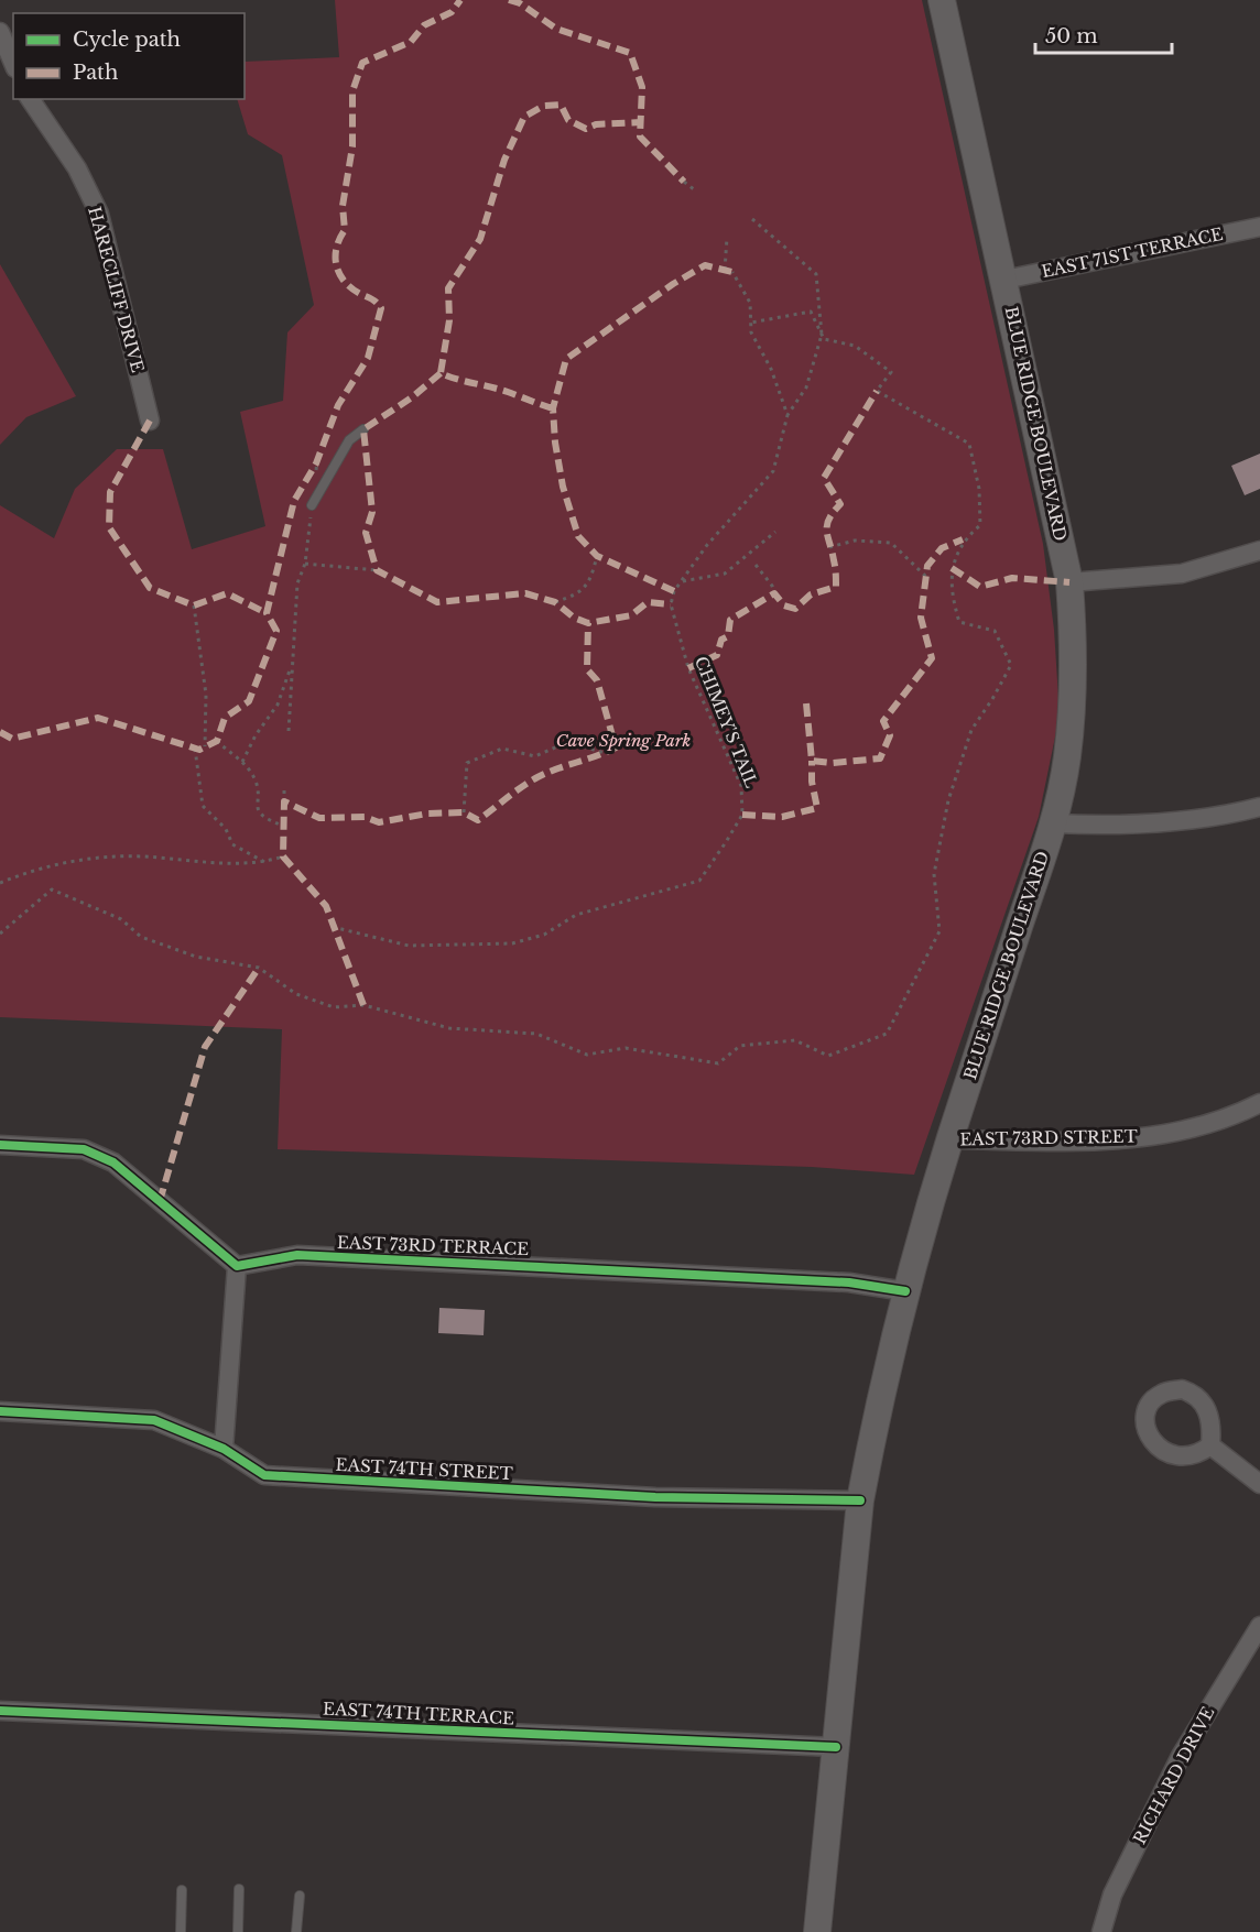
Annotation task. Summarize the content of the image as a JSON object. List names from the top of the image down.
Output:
{
  "streets": {
    "main road": ["BLUE RIDGE BOULEVARD"],
    "street": [
      "EAST 71ST TERRACE",
      "HARECLIFF DRIVE",
      "EAST 73RD STREET",
      "EAST 73RD TERRACE",
      "EAST 74TH STREET",
      "EAST 74TH TERRACE",
      "RICHARD DRIVE"
    ],
    "path": ["CHIMEY'S TAIL"]
  },
  "crossings": [
    ["EAST 71ST TERRACE", "BLUE RIDGE BOULEVARD"],
    ["BLUE RIDGE BOULEVARD", "EAST 73RD STREET"],
    ["BLUE RIDGE BOULEVARD", "EAST 73RD TERRACE"],
    ["BLUE RIDGE BOULEVARD", "EAST 74TH STREET"],
    ["BLUE RIDGE BOULEVARD", "EAST 74TH TERRACE"]
  ],
  "parks": ["Cave Spring Park"],
  "legend": ["Cycle path", "Path"],
  "scale_bar": "50 m"
}
